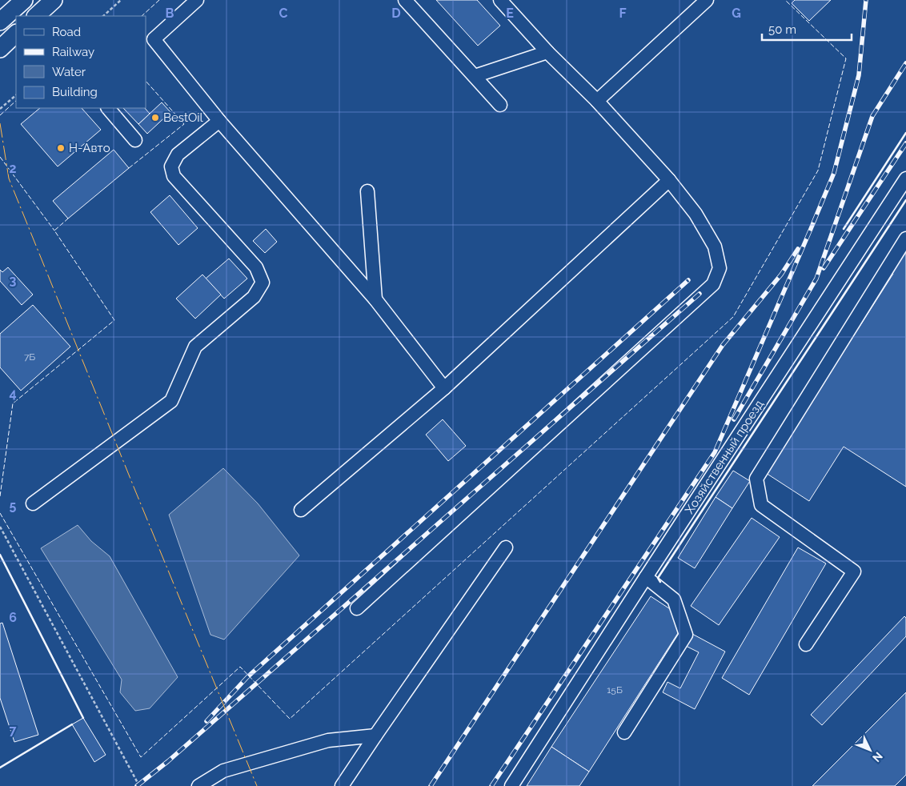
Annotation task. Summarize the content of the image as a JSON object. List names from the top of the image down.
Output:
{
  "streets": {
    "street": ["Хозяйственный проезд"]
  },
  "places": ["BestOil", "Н-Авто"],
  "house_numbers": ["7Б", "15Б"],
  "legend": [
    "Road",
    "Railway",
    "Water",
    "Building"
  ],
  "scale_bar": "50 m",
  "north": "bottom right",
  "grid": {
    "columns": [
      "B",
      "C",
      "D",
      "E",
      "F",
      "G"
    ],
    "rows": [
      "2",
      "3",
      "4",
      "5",
      "6",
      "7"
    ]
  }
}
